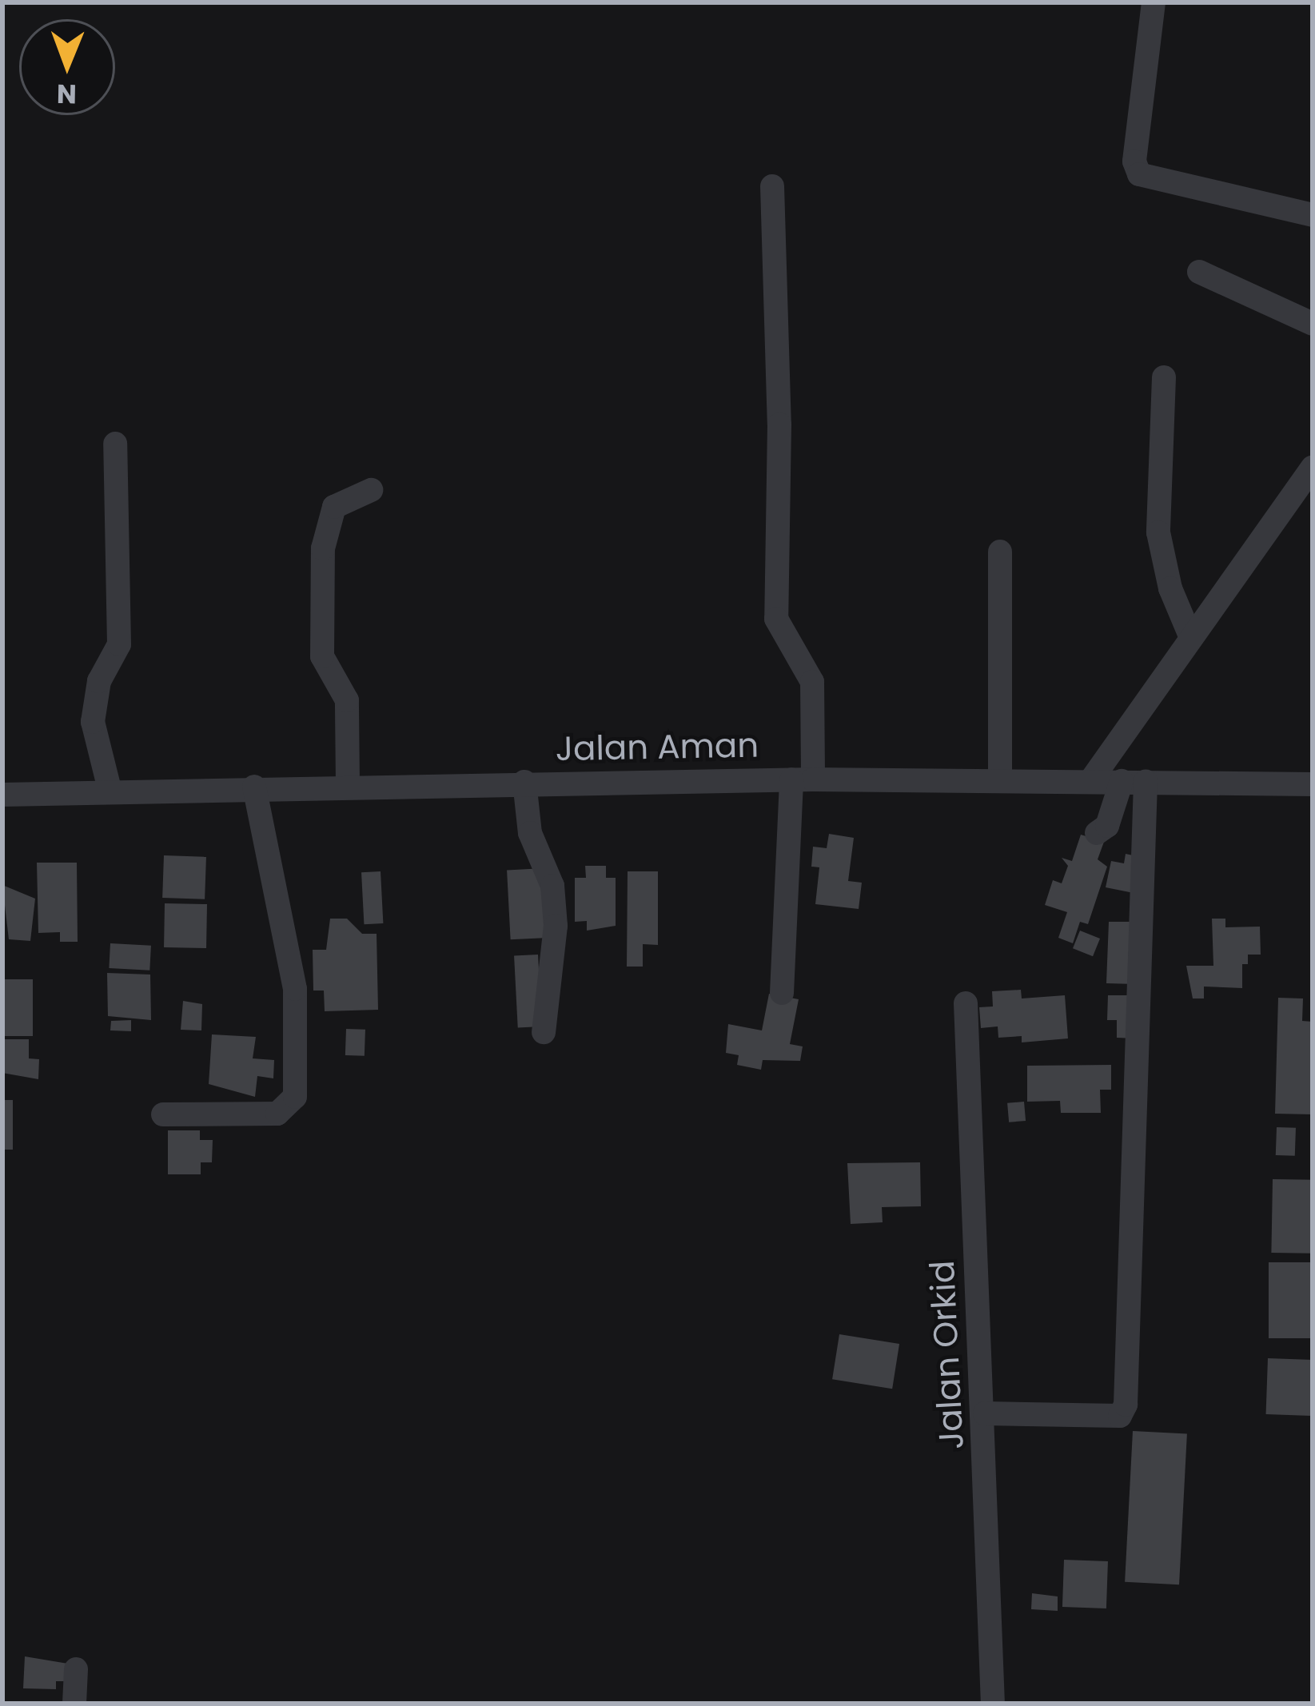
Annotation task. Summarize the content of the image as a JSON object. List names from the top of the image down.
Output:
{
  "streets": {
    "street": ["Jalan Aman", "Jalan Orkid"]
  },
  "north": "bottom"
}
